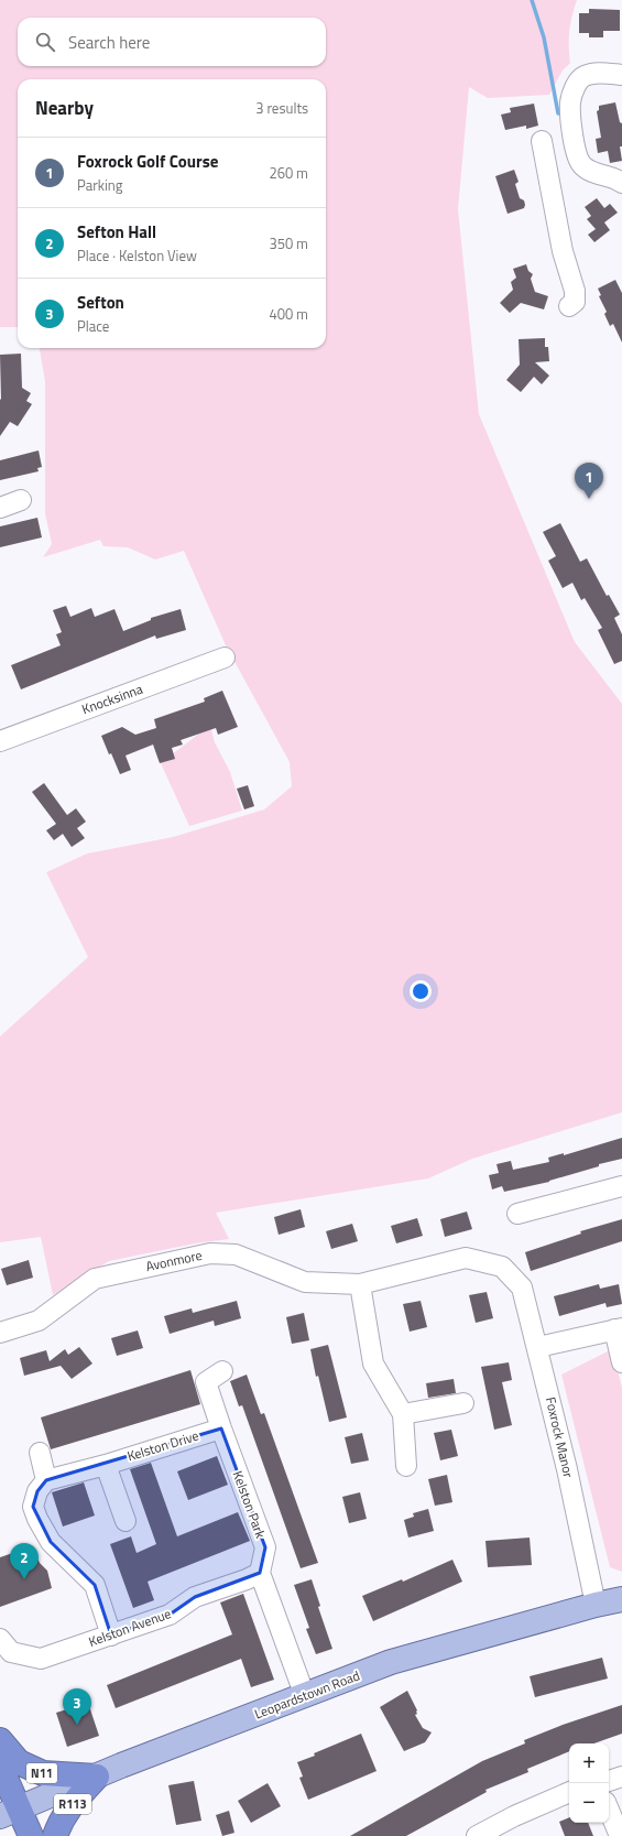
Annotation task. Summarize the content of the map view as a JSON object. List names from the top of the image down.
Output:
{
  "streets": {
    "highway": ["N11", "R113"],
    "main road": ["Leopardstown Road"],
    "street": [
      "Knocksinna",
      "Avonmore",
      "Foxrock Manor",
      "Kelston Drive",
      "Kelston Park",
      "Kelston Avenue"
    ]
  },
  "crossings": [
    ["Avonmore", "Foxrock Manor"],
    ["Foxrock Manor", "Leopardstown Road"],
    ["Kelston Drive", "Kelston Park"],
    ["Kelston Park", "Kelston Avenue"],
    ["Leopardstown Road", "N11"],
    ["Leopardstown Road", "R113"],
    ["N11", "R113"]
  ],
  "page": {
    "search": "Search here",
    "heading": ["Nearby", "3 results"],
    "list": [
      {
        "mark": "1",
        "name": "Foxrock Golf Course",
        "note": "Parking",
        "value": "260 m"
      },
      {
        "mark": "2",
        "name": "Sefton Hall",
        "note": "Place · Kelston View",
        "value": "350 m"
      },
      {
        "mark": "3",
        "name": "Sefton",
        "note": "Place",
        "value": "400 m"
      }
    ],
    "pins": ["1", "2", "3"],
    "map_buttons": ["+", "−"]
  }
}
